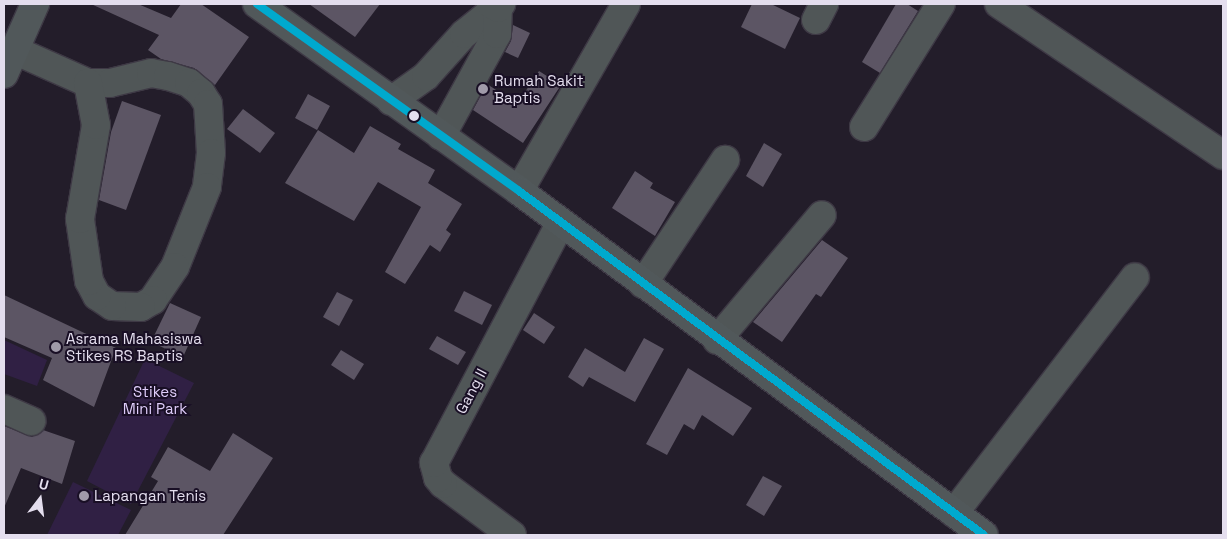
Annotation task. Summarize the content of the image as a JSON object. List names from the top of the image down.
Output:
{
  "streets": {
    "street": ["Gang II"]
  },
  "parks": ["Stikes Mini Park"],
  "places": ["Rumah Sakit Baptis", "Asrama Mahasiswa Stikes RS Baptis", "Lapangan Tenis"],
  "north": "top"
}
